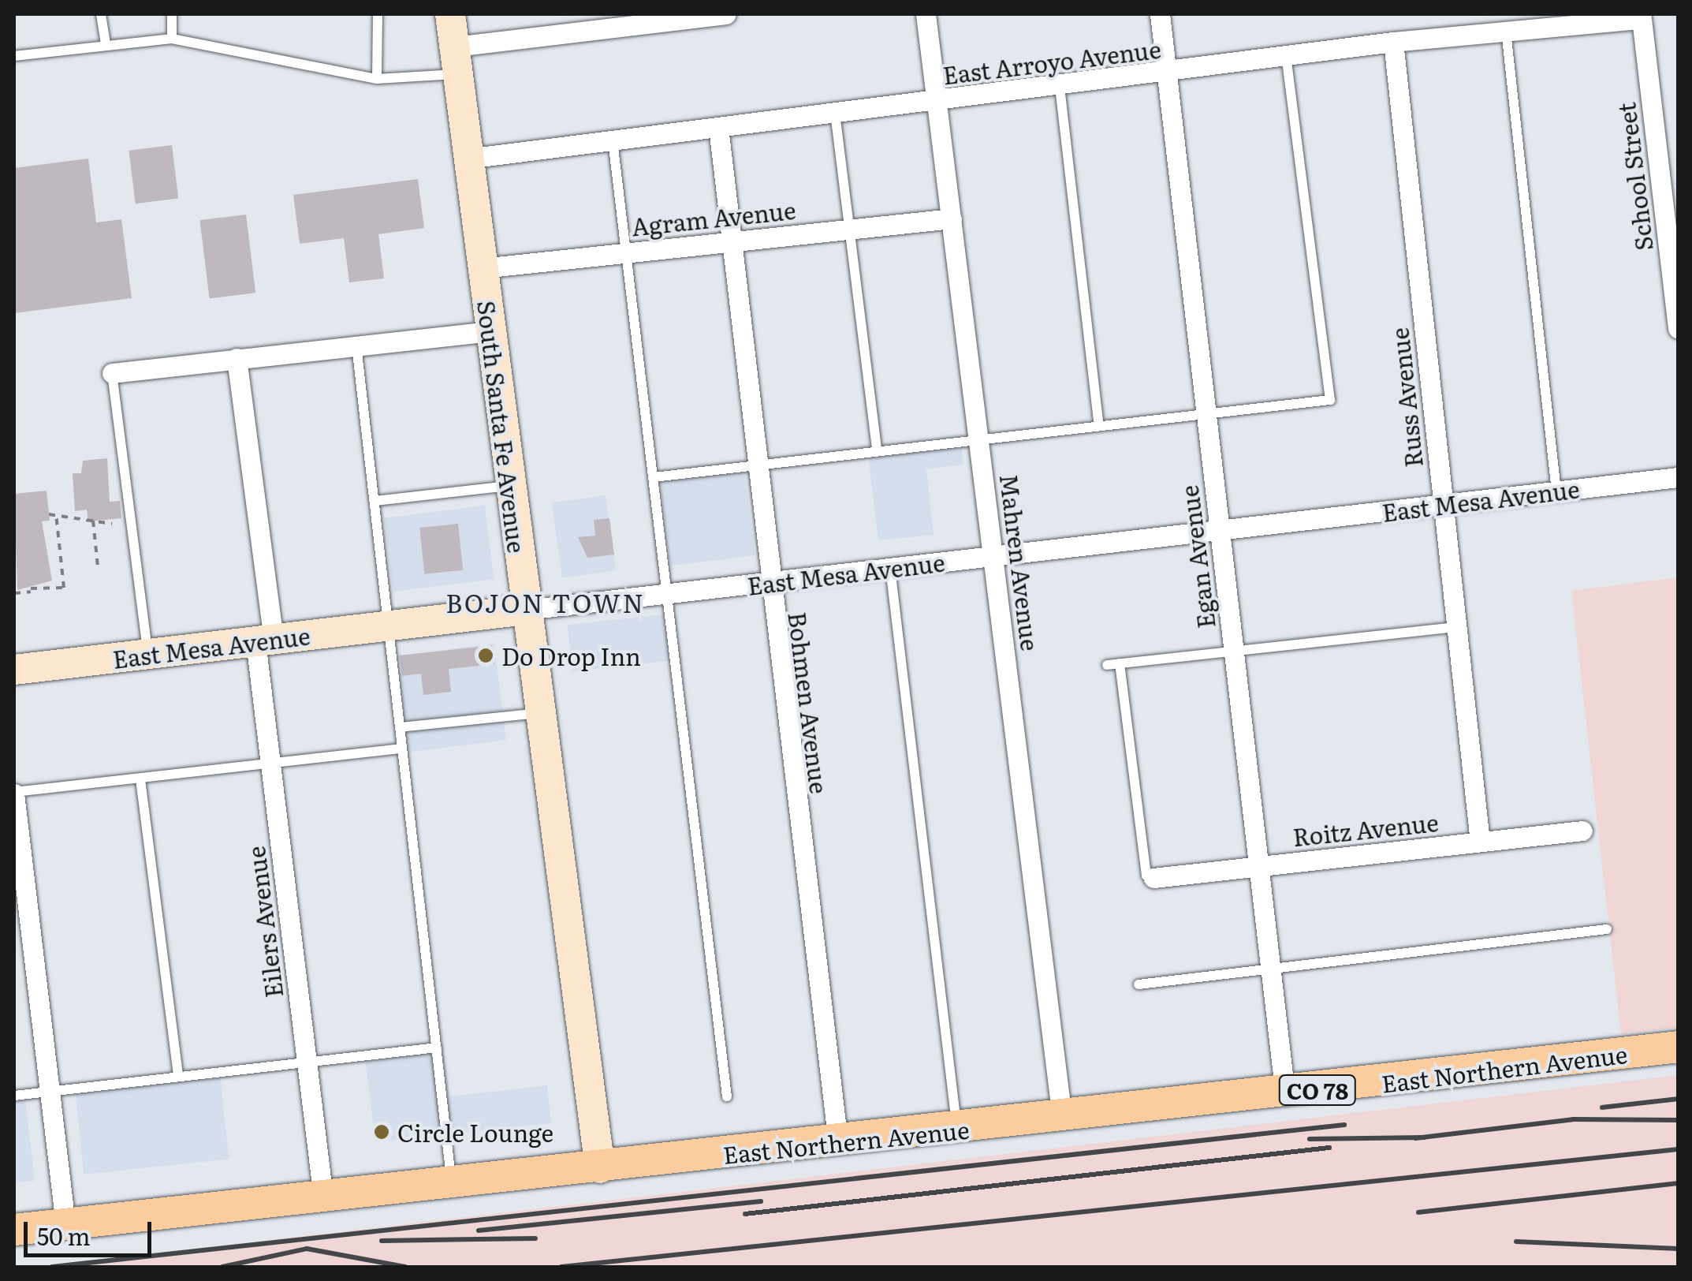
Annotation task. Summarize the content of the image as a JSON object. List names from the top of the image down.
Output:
{
  "streets": {
    "main road": ["East Northern Avenue", "CO 78"],
    "street": [
      "East Arroyo Avenue",
      "School Street",
      "Agram Avenue",
      "Russ Avenue",
      "South Santa Fe Avenue",
      "East Mesa Avenue",
      "Egan Avenue",
      "Mahren Avenue",
      "Bohmen Avenue",
      "Roitz Avenue",
      "Eilers Avenue"
    ]
  },
  "crossings": [
    ["East Arroyo Avenue", "School Street"],
    ["East Arroyo Avenue", "Russ Avenue"],
    ["East Arroyo Avenue", "South Santa Fe Avenue"],
    ["East Arroyo Avenue", "Egan Avenue"],
    ["East Arroyo Avenue", "Mahren Avenue"],
    ["East Arroyo Avenue", "Bohmen Avenue"],
    ["Agram Avenue", "South Santa Fe Avenue"],
    ["Agram Avenue", "Mahren Avenue"],
    ["Agram Avenue", "Bohmen Avenue"],
    ["Russ Avenue", "East Mesa Avenue"],
    ["Russ Avenue", "Roitz Avenue"],
    ["South Santa Fe Avenue", "East Mesa Avenue"],
    ["South Santa Fe Avenue", "East Northern Avenue"],
    ["East Mesa Avenue", "Egan Avenue"],
    ["East Mesa Avenue", "Mahren Avenue"],
    ["East Mesa Avenue", "Bohmen Avenue"],
    ["East Mesa Avenue", "Eilers Avenue"],
    ["Egan Avenue", "Roitz Avenue"],
    ["Egan Avenue", "East Northern Avenue"],
    ["Mahren Avenue", "East Northern Avenue"],
    ["Bohmen Avenue", "East Northern Avenue"],
    ["Eilers Avenue", "East Northern Avenue"]
  ],
  "districts": ["BOJON TOWN"],
  "places": ["Do Drop Inn", "Circle Lounge"],
  "scale_bar": "50 m"
}
